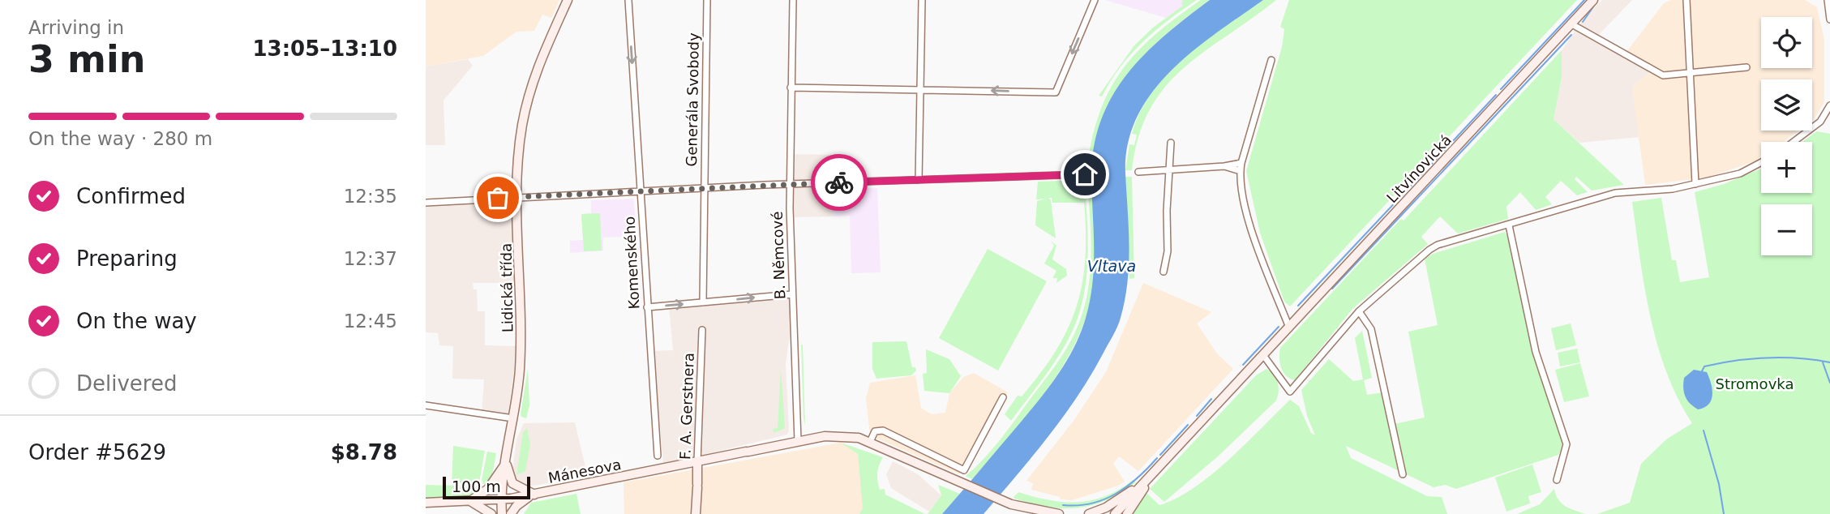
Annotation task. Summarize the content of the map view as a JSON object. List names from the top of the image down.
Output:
{
  "streets": {
    "main road": [
      "Litvínovická",
      "Lidická třída",
      "F. A. Gerstnera",
      "Mánesova"
    ],
    "street": ["Generála Svobody", "B. Němcové", "Komenského"]
  },
  "crossings": [
    ["B. Němcové", "Mánesova"],
    ["Lidická třída", "Mánesova"],
    ["F. A. Gerstnera", "Mánesova"]
  ],
  "one_way": ["Komenského"],
  "water": ["Vltava"],
  "parks": ["Stromovka"],
  "scale_bar": "100 m",
  "page": {
    "heading": ["3 min", "Arriving in", "13:05–13:10"],
    "panel": ["Order #5629", "$8.78"],
    "map_buttons": ["+", "−"],
    "bar": "On the way · 280 m",
    "list": [
      ["Confirmed", "12:35"],
      ["Preparing", "12:37"],
      ["On the way", "12:45"],
      "Delivered"
    ],
    "scale": "100 m"
  }
}
